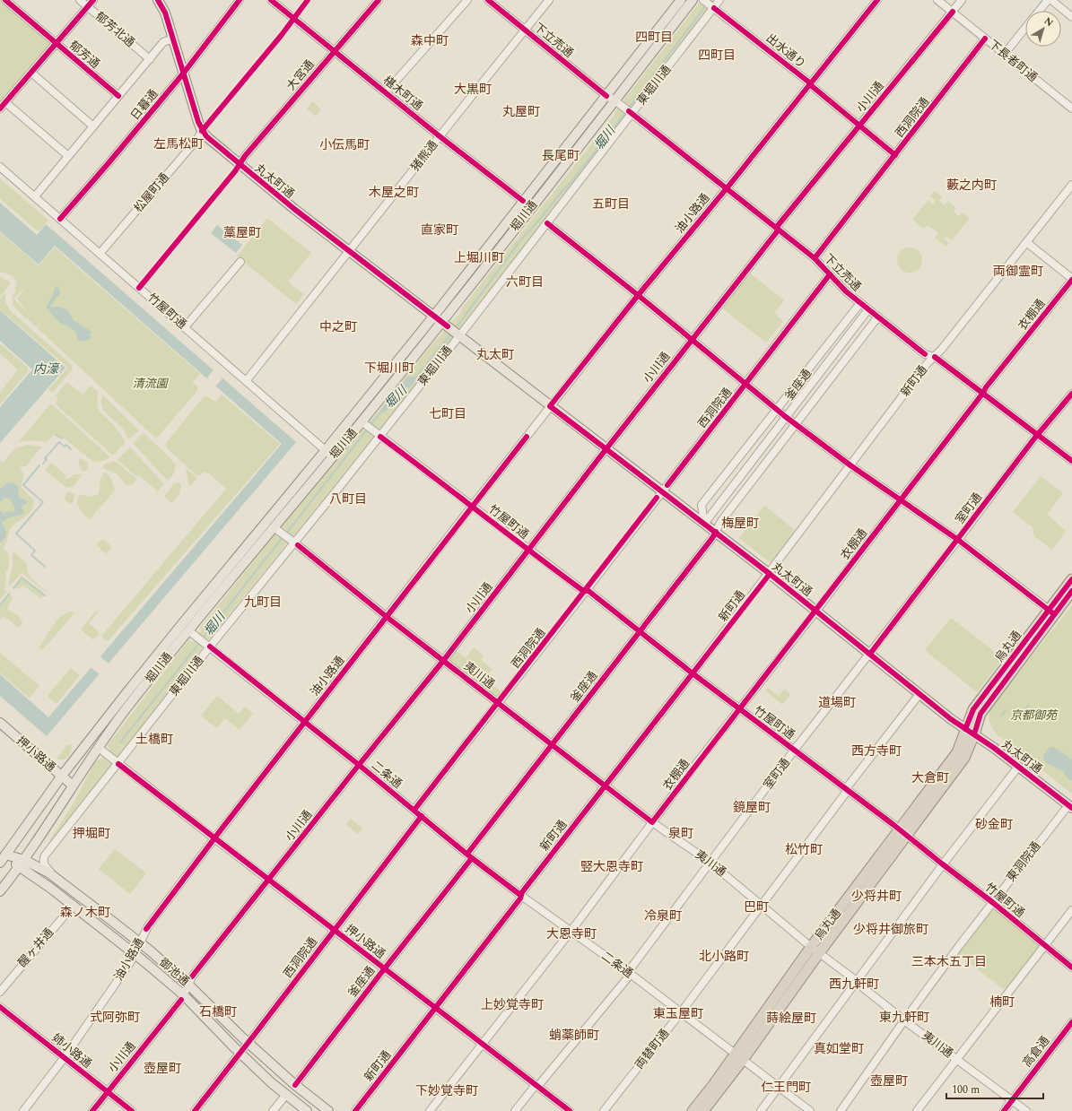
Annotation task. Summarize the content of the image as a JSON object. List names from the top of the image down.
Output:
{
  "streets": {
    "highway": ["烏丸通"],
    "main road": [
      "丸太町通",
      "堀川通",
      "押小路通",
      "御池通"
    ],
    "street": [
      "郁芳北通",
      "下立売通",
      "出水通り",
      "郁芳通",
      "下長者町通",
      "大宮通",
      "東堀川通",
      "椹木町通",
      "小川通",
      "日暮通",
      "西洞院通",
      "猪熊通",
      "松屋町通",
      "油小路通",
      "竹屋町通",
      "衣棚通",
      "新町通",
      "釜座通",
      "室町通",
      "夷川通",
      "二条通",
      "東洞院通",
      "醒ヶ井通",
      "両替町通",
      "姉小路通",
      "高倉通"
    ]
  },
  "crossings": [
    ["下立売通", "東堀川通"],
    ["下立売通", "小川通"],
    ["下立売通", "西洞院通"],
    ["下立売通", "猪熊通"],
    ["下立売通", "油小路通"],
    ["下立売通", "堀川通"],
    ["下立売通", "衣棚通"],
    ["下立売通", "新町通"],
    ["下立売通", "釜座通"],
    ["下立売通", "室町通"],
    ["出水通り", "東堀川通"],
    ["出水通り", "小川通"],
    ["出水通り", "西洞院通"],
    ["出水通り", "油小路通"],
    ["下長者町通", "小川通"],
    ["下長者町通", "西洞院通"],
    ["大宮通", "椹木町通"],
    ["大宮通", "丸太町通"],
    ["東堀川通", "丸太町通"],
    ["東堀川通", "堀川通"],
    ["東堀川通", "竹屋町通"],
    ["東堀川通", "夷川通"],
    ["東堀川通", "押小路通"],
    ["東堀川通", "二条通"],
    ["東堀川通", "御池通"],
    ["椹木町通", "猪熊通"],
    ["椹木町通", "堀川通"],
    ["小川通", "丸太町通"],
    ["小川通", "竹屋町通"],
    ["小川通", "夷川通"],
    ["小川通", "押小路通"],
    ["小川通", "二条通"],
    ["小川通", "御池通"],
    ["小川通", "姉小路通"],
    ["日暮通", "丸太町通"],
    ["日暮通", "竹屋町通"],
    ["西洞院通", "丸太町通"],
    ["西洞院通", "竹屋町通"],
    ["西洞院通", "夷川通"],
    ["西洞院通", "押小路通"],
    ["西洞院通", "二条通"],
    ["西洞院通", "御池通"],
    ["猪熊通", "丸太町通"],
    ["猪熊通", "竹屋町通"],
    ["丸太町通", "松屋町通"],
    ["丸太町通", "油小路通"],
    ["丸太町通", "堀川通"],
    ["丸太町通", "衣棚通"],
    ["丸太町通", "新町通"],
    ["丸太町通", "釜座通"],
    ["丸太町通", "室町通"],
    ["丸太町通", "烏丸通"],
    ["丸太町通", "東洞院通"],
    ["丸太町通", "両替町通"],
    ["松屋町通", "竹屋町通"],
    ["油小路通", "竹屋町通"],
    ["油小路通", "夷川通"],
    ["油小路通", "押小路通"],
    ["油小路通", "二条通"],
    ["油小路通", "御池通"],
    ["油小路通", "姉小路通"],
    ["堀川通", "竹屋町通"],
    ["堀川通", "夷川通"],
    ["堀川通", "押小路通"],
    ["堀川通", "二条通"],
    ["堀川通", "御池通"],
    ["竹屋町通", "衣棚通"],
    ["竹屋町通", "新町通"],
    ["竹屋町通", "釜座通"],
    ["竹屋町通", "室町通"],
    ["竹屋町通", "烏丸通"],
    ["竹屋町通", "東洞院通"],
    ["竹屋町通", "両替町通"],
    ["衣棚通", "夷川通"],
    ["衣棚通", "押小路通"],
    ["衣棚通", "二条通"],
    ["新町通", "夷川通"],
    ["新町通", "押小路通"],
    ["新町通", "二条通"],
    ["釜座通", "夷川通"],
    ["釜座通", "押小路通"],
    ["釜座通", "二条通"],
    ["釜座通", "御池通"],
    ["室町通", "夷川通"],
    ["室町通", "押小路通"],
    ["室町通", "二条通"],
    ["烏丸通", "夷川通"],
    ["烏丸通", "二条通"],
    ["夷川通", "東洞院通"],
    ["夷川通", "両替町通"],
    ["夷川通", "高倉通"],
    ["二条通", "両替町通"],
    ["醒ヶ井通", "御池通"]
  ],
  "districts": [
    "四町目",
    "森中町",
    "四町目",
    "大黒町",
    "丸屋町",
    "左馬松町",
    "小伝馬町",
    "長尾町",
    "藪之内町",
    "木屋之町",
    "五町目",
    "直家町",
    "藁屋町",
    "上堀川町",
    "両御霊町",
    "六町目",
    "中之町",
    "丸太町",
    "下堀川町",
    "七町目",
    "八町目",
    "梅屋町",
    "九町目",
    "道場町",
    "土橋町",
    "西方寺町",
    "大倉町",
    "鏡屋町",
    "砂金町",
    "押堀町",
    "泉町",
    "松竹町",
    "竪大恩寺町",
    "少将井町",
    "巴町",
    "森ノ木町",
    "冷泉町",
    "少将井御旅町",
    "大恩寺町",
    "北小路町",
    "三本木五丁目",
    "西九軒町",
    "楠町",
    "上妙覚寺町",
    "石橋町",
    "東玉屋町",
    "式阿弥町",
    "東九軒町",
    "蒔絵屋町",
    "蛸薬師町",
    "真如堂町",
    "壺屋町",
    "壺屋町",
    "仁王門町",
    "下妙覚寺町"
  ],
  "water": ["堀川", "内濠"],
  "parks": ["清流園", "京都御苑"],
  "scale_bar": "100 m",
  "north": "top right"
}
